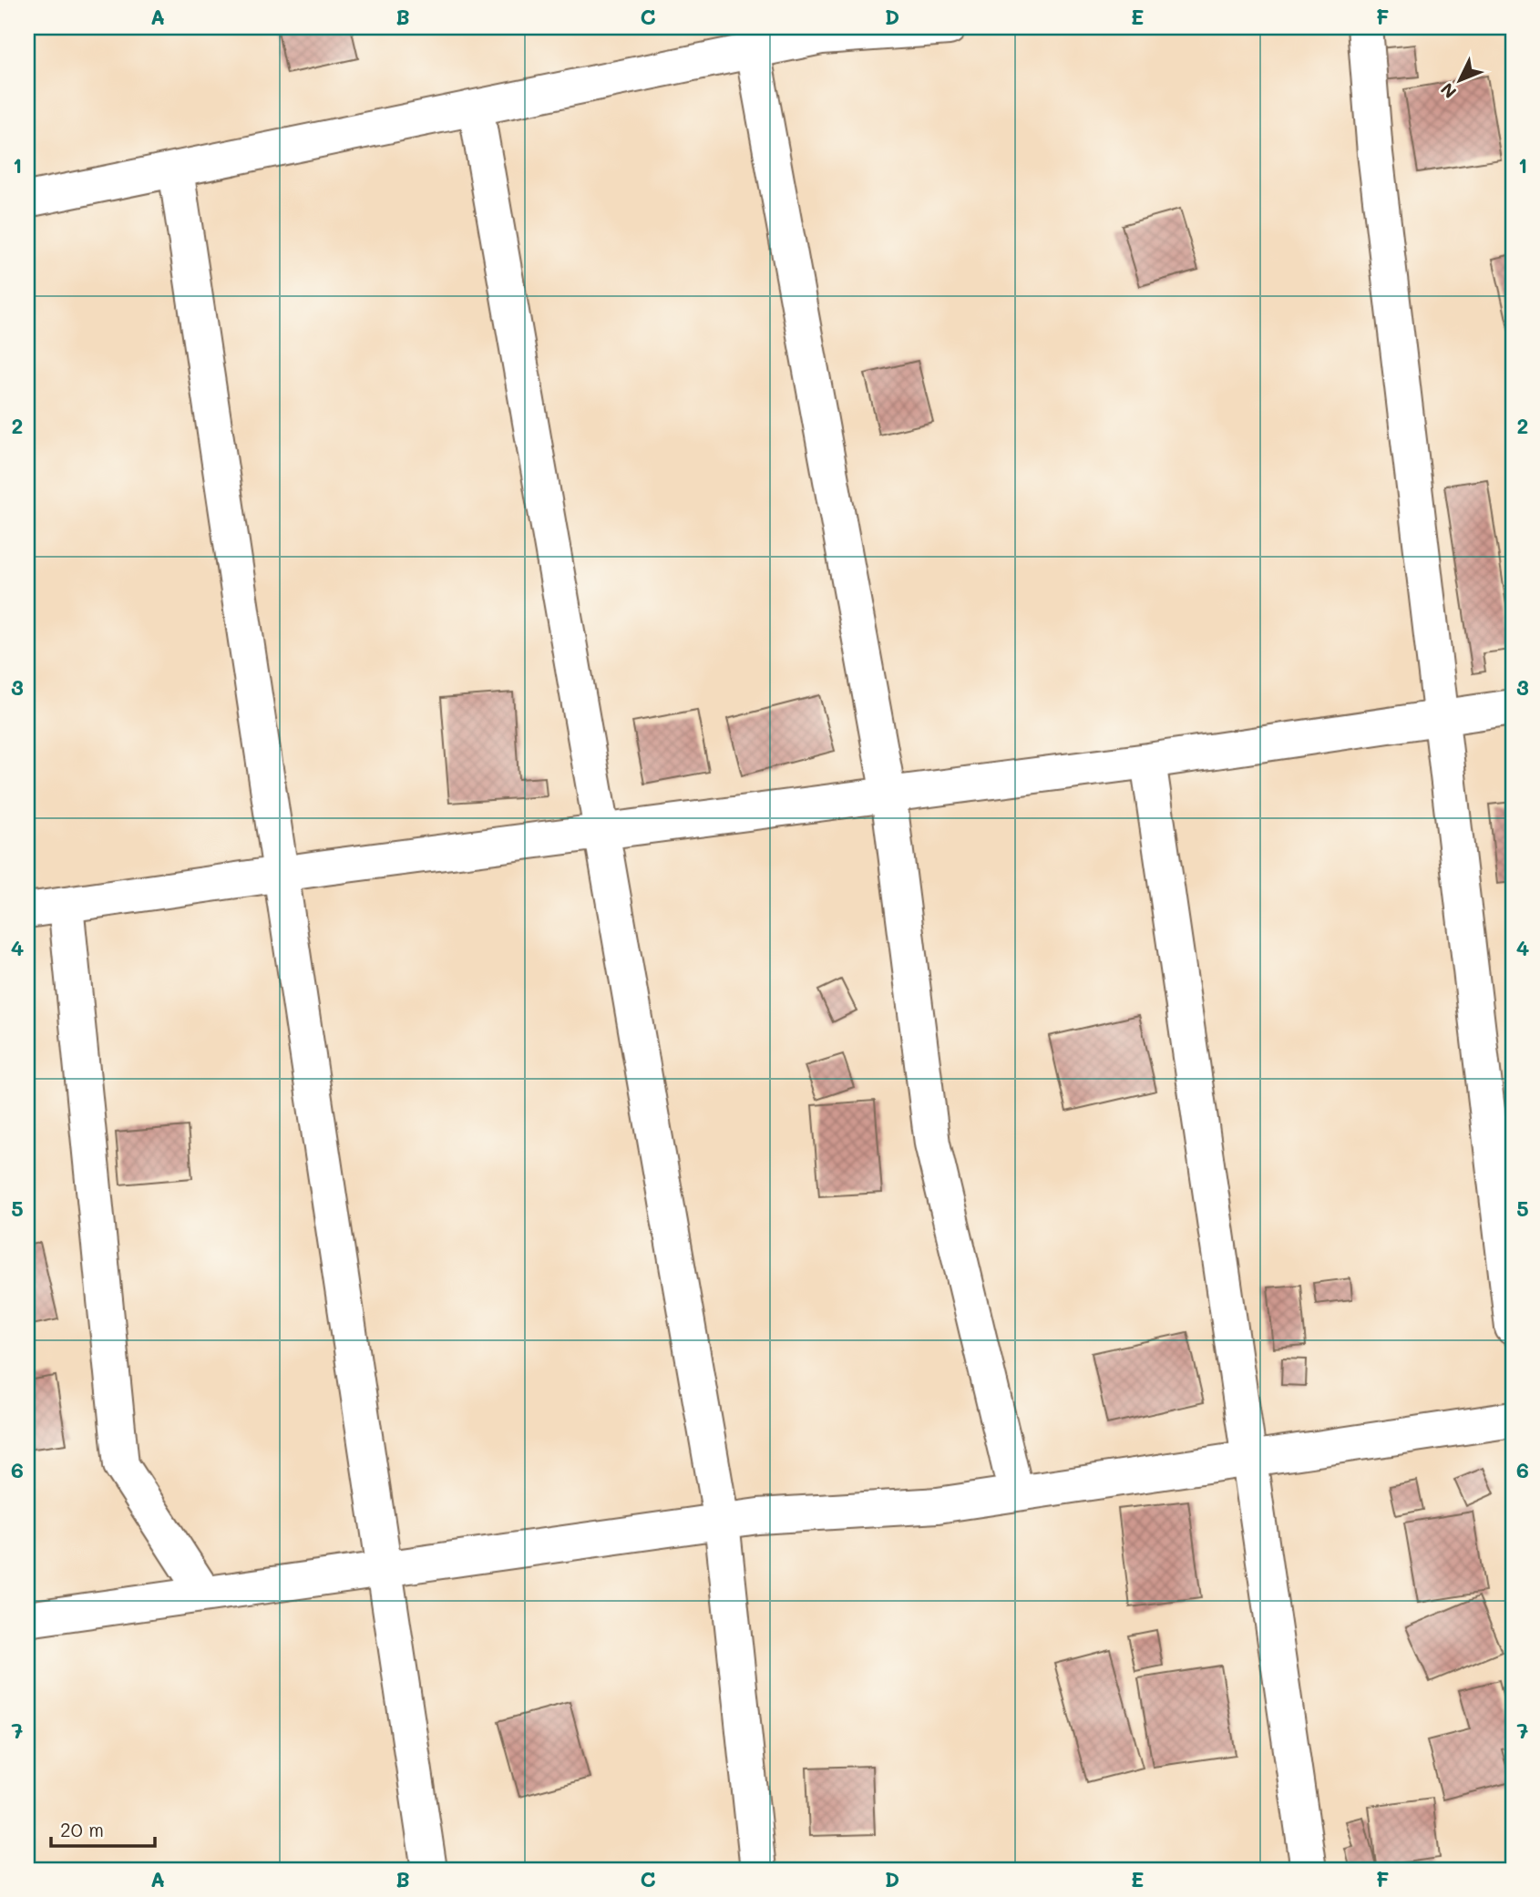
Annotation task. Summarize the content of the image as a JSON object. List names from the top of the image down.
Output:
{
  "scale_bar": "20 m",
  "north": "bottom left",
  "grid": {
    "columns": [
      "A",
      "B",
      "C",
      "D",
      "E",
      "F"
    ],
    "rows": [
      "1",
      "2",
      "3",
      "4",
      "5",
      "6",
      "7"
    ]
  }
}
